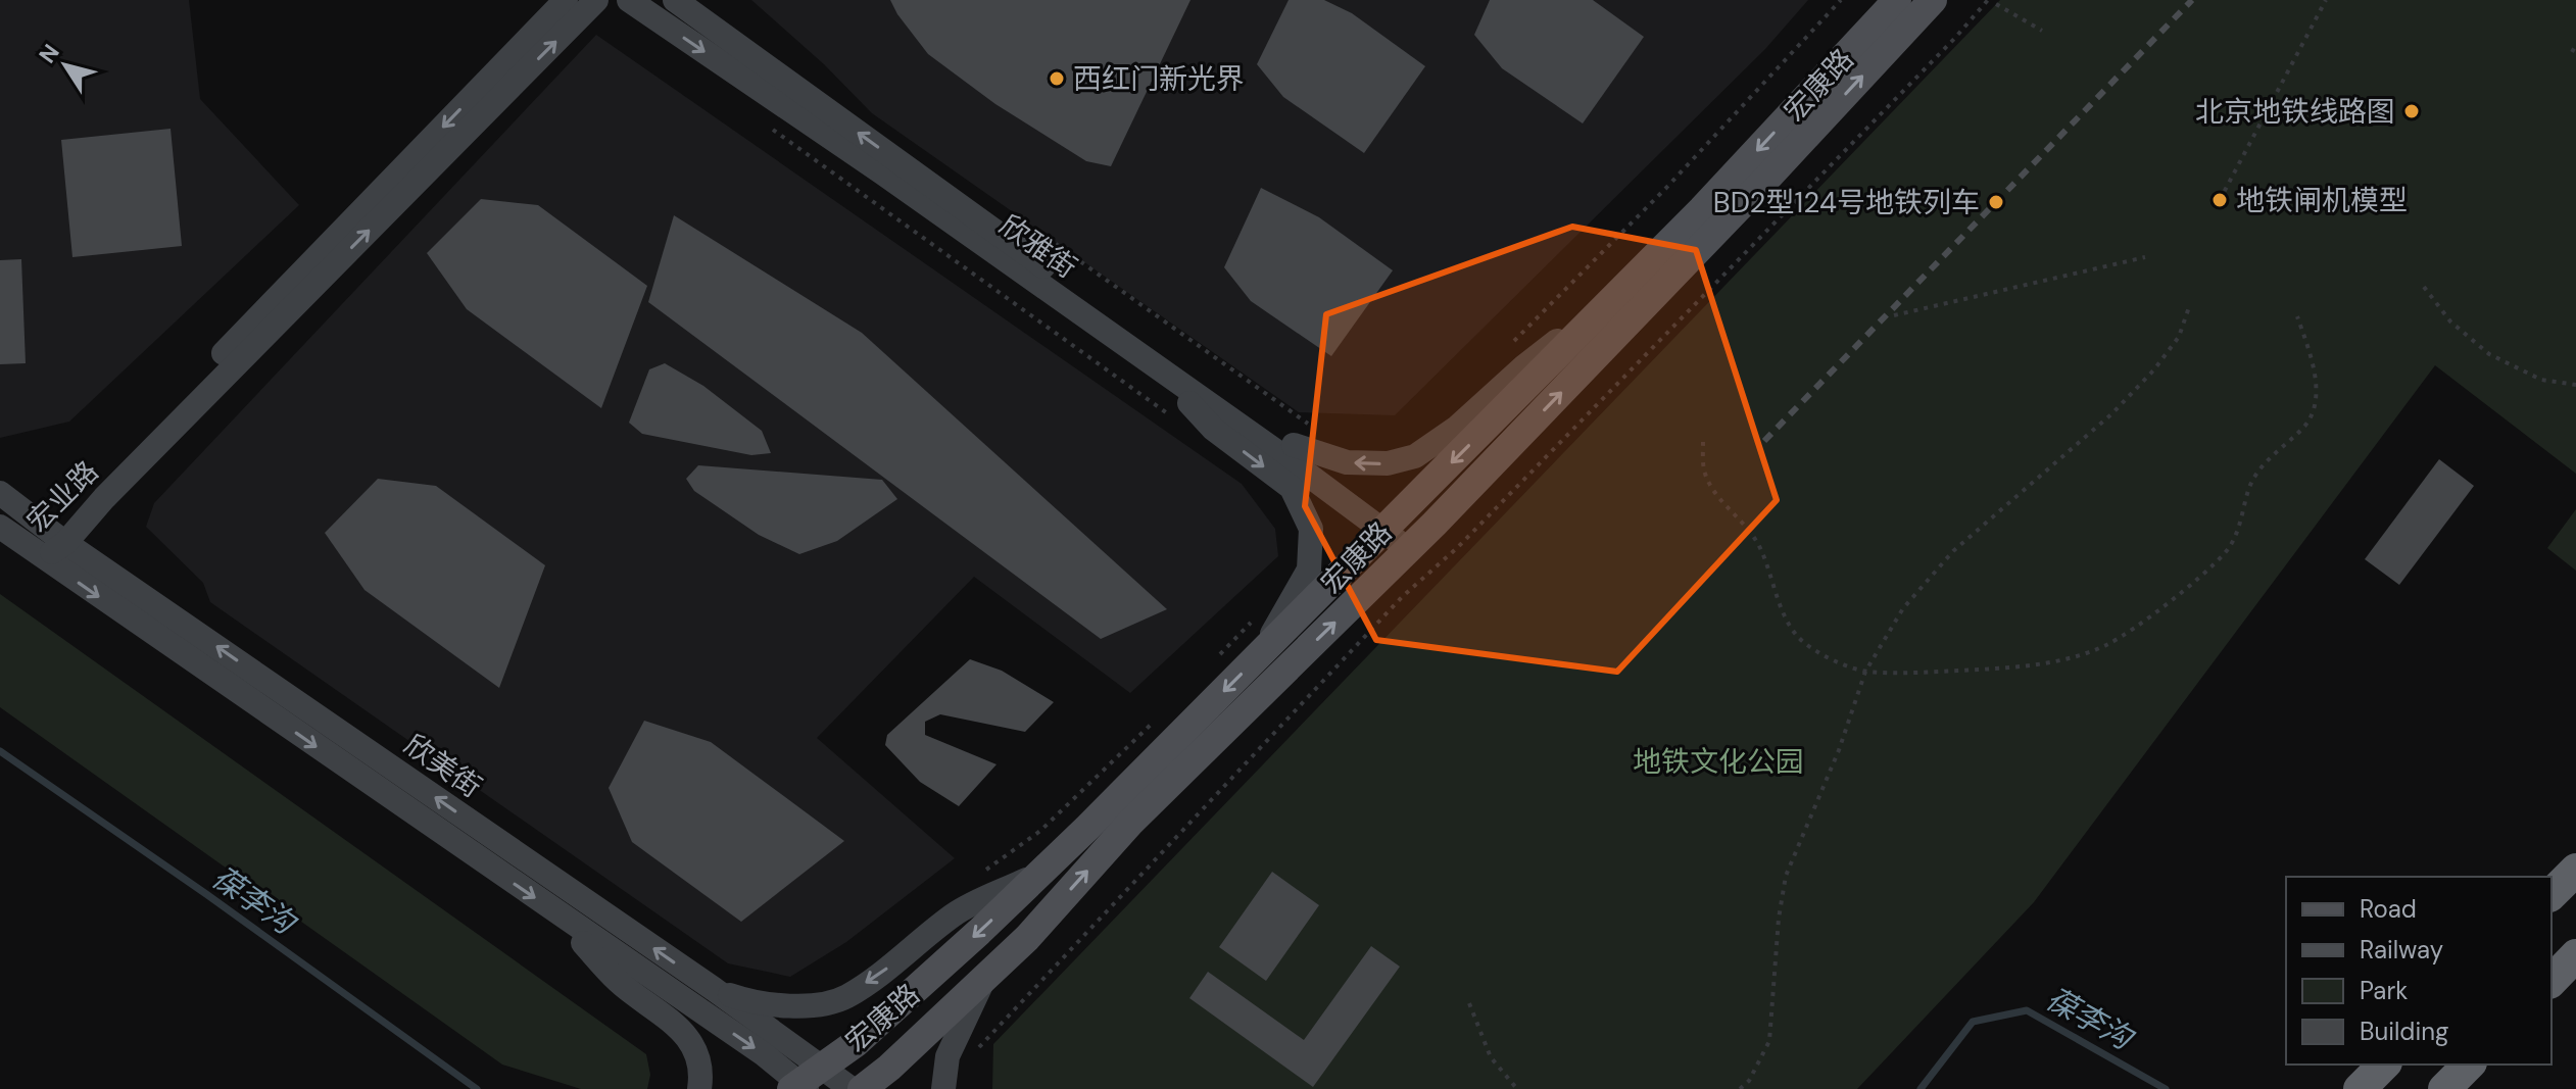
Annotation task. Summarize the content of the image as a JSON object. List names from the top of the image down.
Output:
{
  "streets": {
    "main road": ["宏康路"],
    "street": ["欣雅街", "宏业路", "欣美街"]
  },
  "crossings": [
    ["宏康路", "欣雅街"],
    ["宏康路", "欣美街"],
    ["宏业路", "欣美街"]
  ],
  "water": ["葆李沟"],
  "parks": ["地铁文化公园"],
  "places": [
    "西红门新光界",
    "北京地铁线路图",
    "地铁闸机模型",
    "BD2型124号地铁列车"
  ],
  "legend": [
    "Road",
    "Railway",
    "Park",
    "Building"
  ],
  "north": "top left"
}
